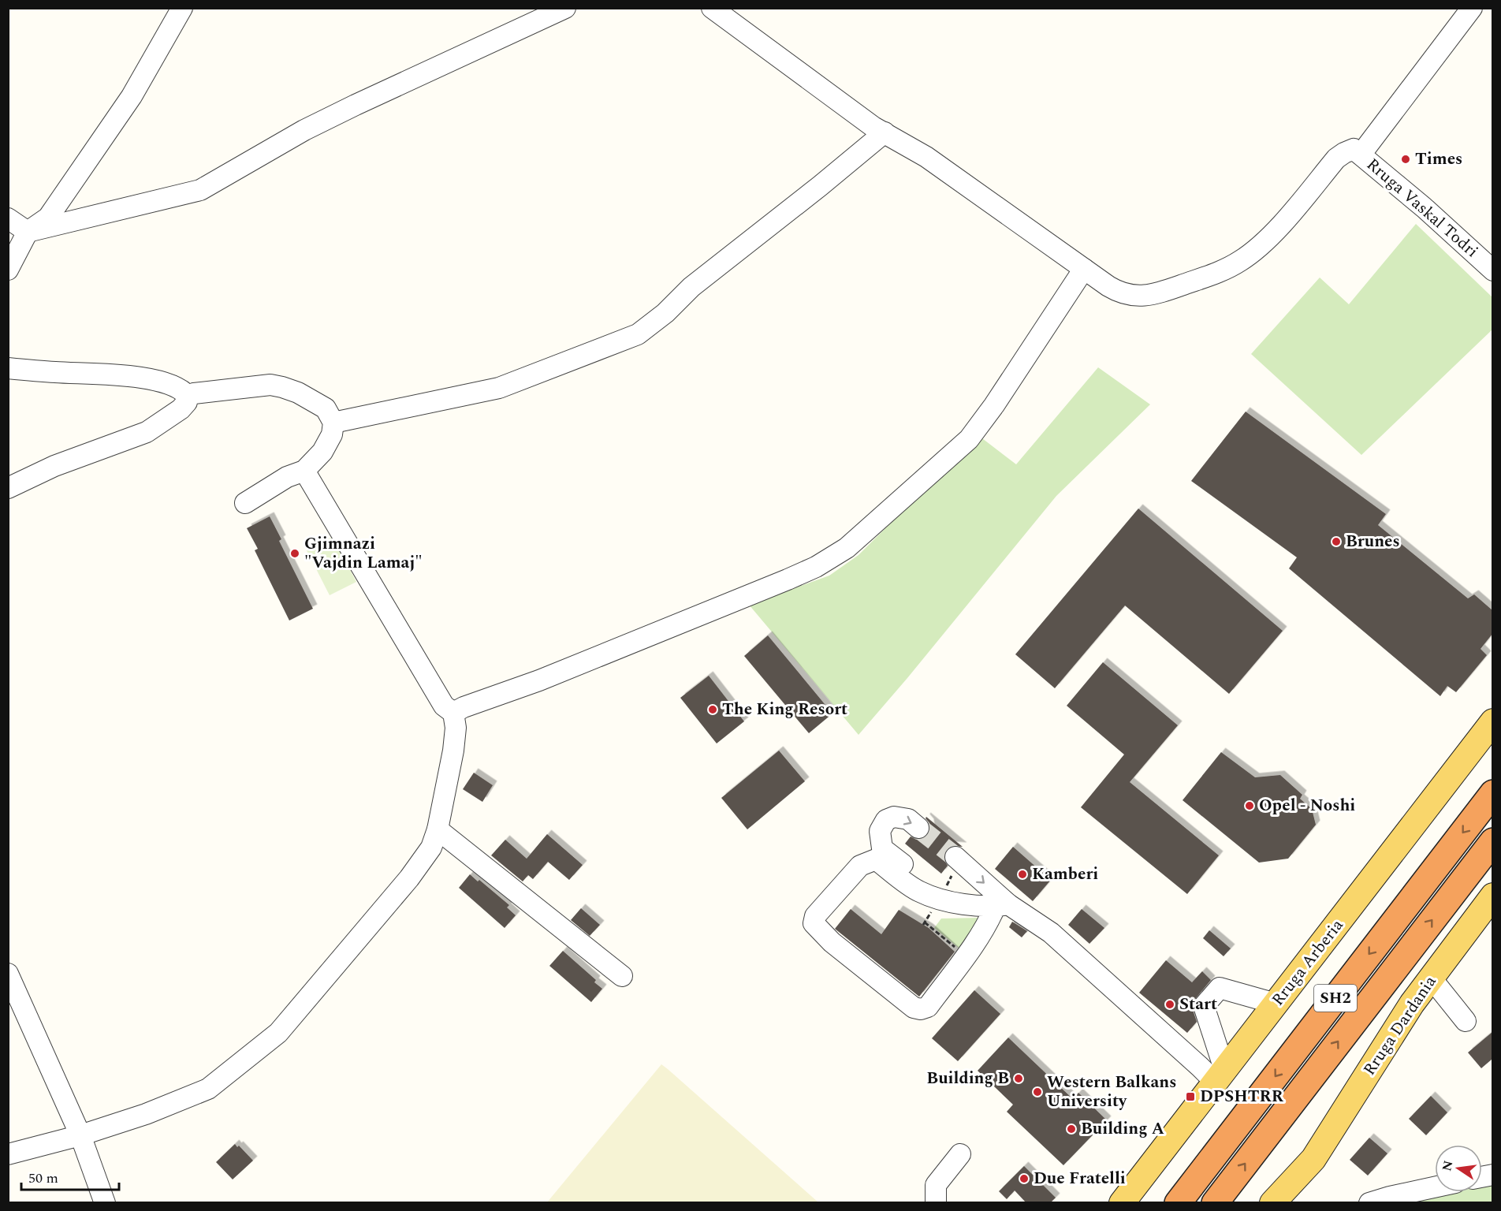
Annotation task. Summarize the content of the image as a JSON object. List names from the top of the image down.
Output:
{
  "streets": {
    "highway": ["SH2"],
    "main road": ["Rruga Arberia", "Rruga Dardania"],
    "street": ["Rruga Vaskal Todri"]
  },
  "places": {
    "other": [
      "Times",
      "Brunes",
      "Gjimnazi \"Vajdin Lamaj\"",
      "The King Resort",
      "Opel - Noshi",
      "Kamberi",
      "Start",
      "Building B",
      "Western Balkans University",
      "Building A",
      "Due Fratelli"
    ],
    "transit": ["DPSHTRR"]
  },
  "scale_bar": "50 m",
  "north": "left"
}
